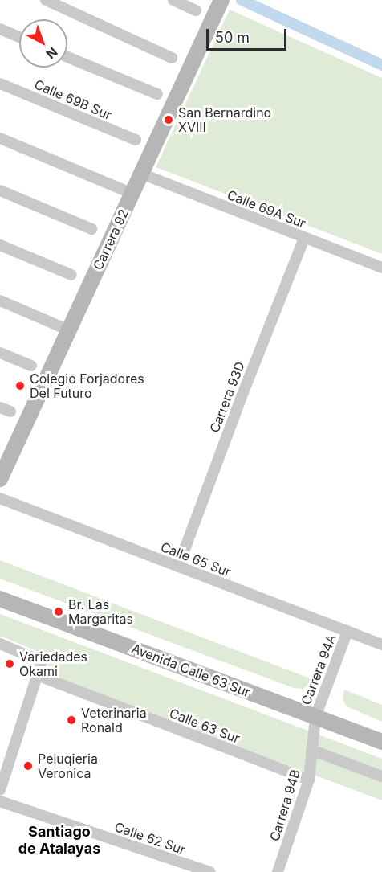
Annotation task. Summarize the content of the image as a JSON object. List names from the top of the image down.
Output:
{
  "streets": {
    "street": [
      "Calle 69B Sur",
      "Calle 69A Sur",
      "Carrera 92",
      "Carrera 93D",
      "Calle 65 Sur",
      "Carrera 94A",
      "Avenida Calle 63 Sur",
      "Calle 63 Sur",
      "Carrera 94B",
      "Calle 62 Sur"
    ]
  },
  "crossings": [
    ["Calle 69A Sur", "Carrera 92"],
    ["Calle 69A Sur", "Carrera 93D"],
    ["Carrera 93D", "Calle 65 Sur"],
    ["Calle 65 Sur", "Carrera 94A"],
    ["Carrera 94A", "Avenida Calle 63 Sur"],
    ["Carrera 94A", "Carrera 94B"],
    ["Avenida Calle 63 Sur", "Carrera 94B"],
    ["Calle 63 Sur", "Carrera 94B"]
  ],
  "districts": ["Santiago de Atalayas"],
  "places": [
    "San Bernardino XVIII",
    "Colegio Forjadores Del Futuro",
    "Br. Las Margaritas",
    "Variedades Okami",
    "Veterinaria Ronald",
    "Peluqieria Veronica"
  ],
  "scale_bar": "50 m",
  "north": "bottom right"
}
